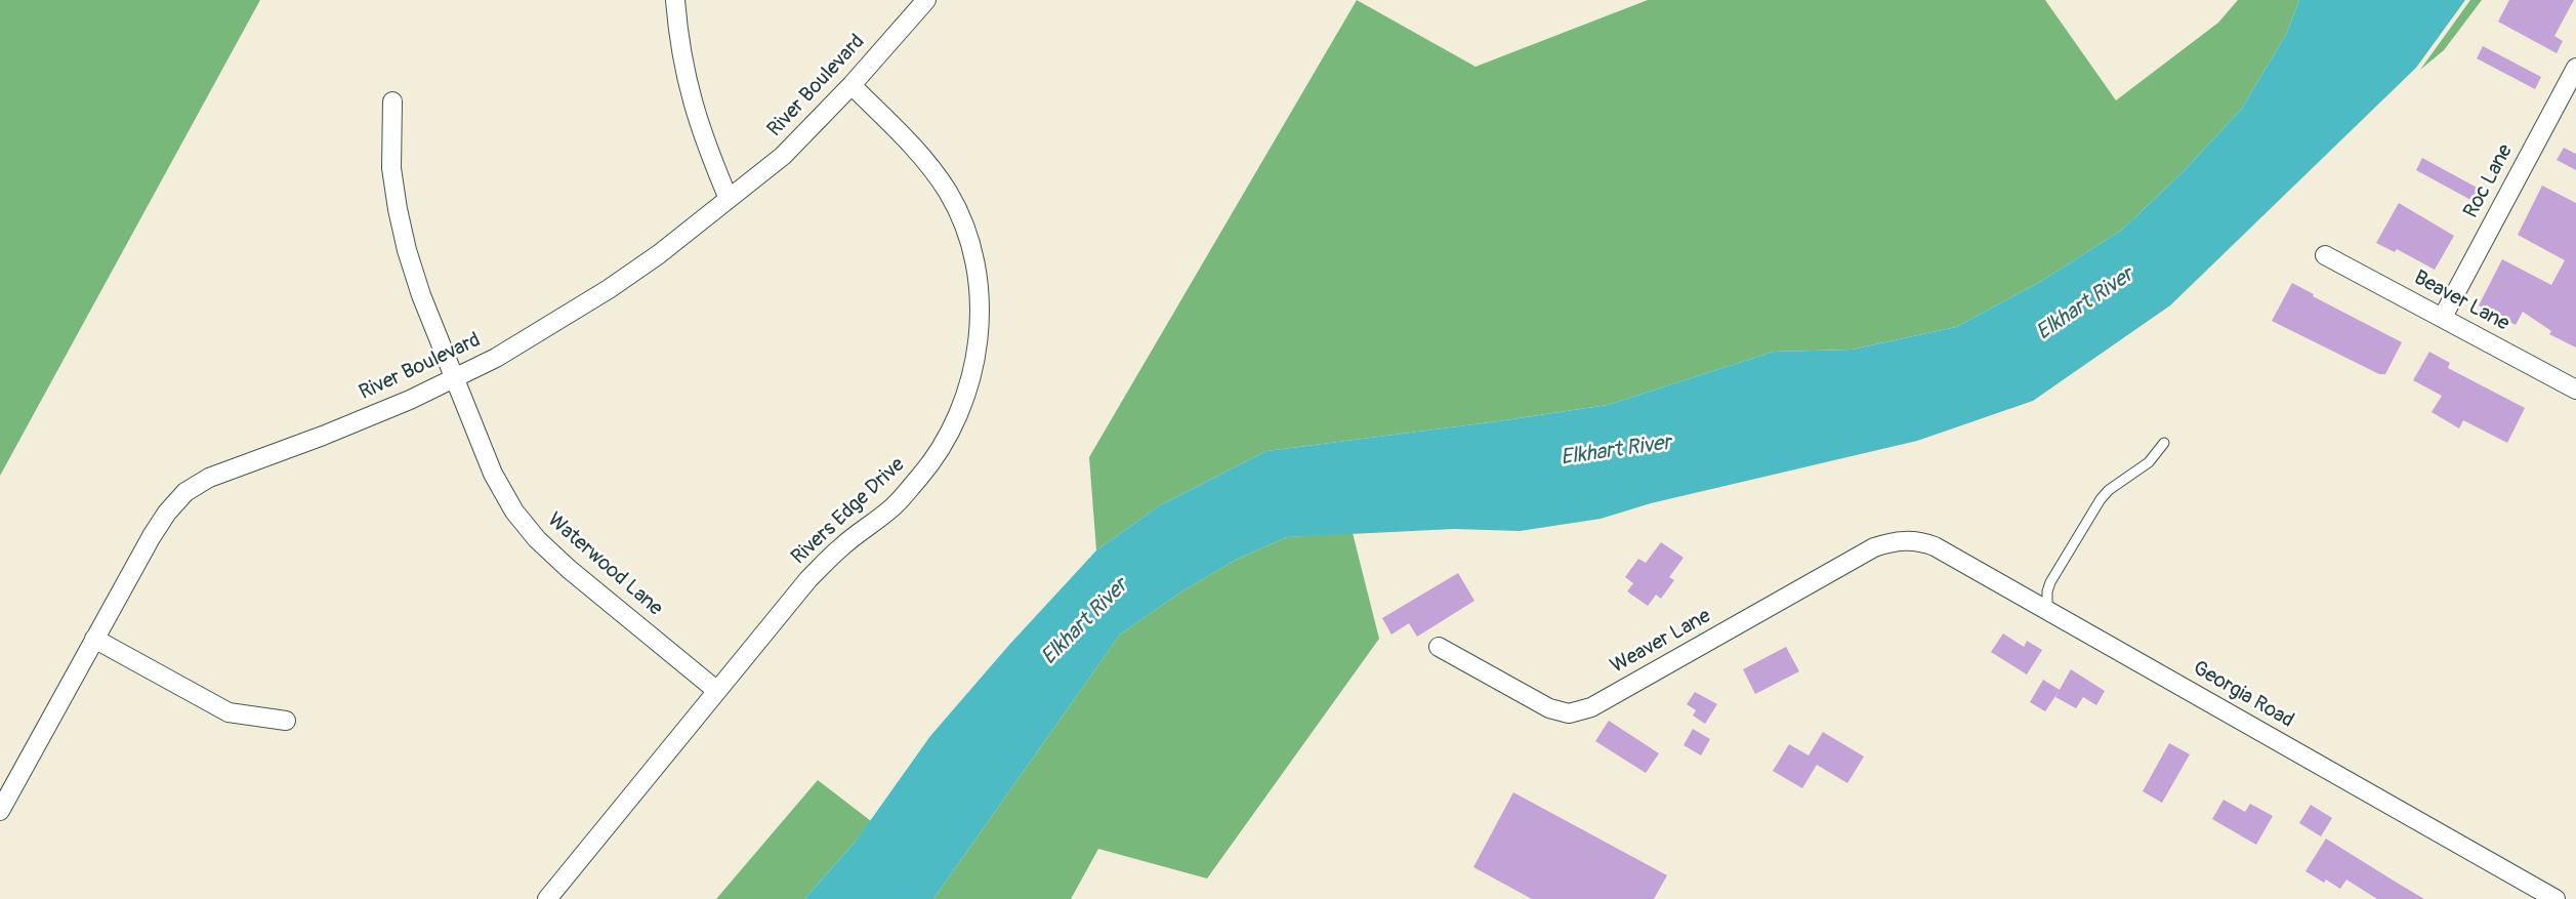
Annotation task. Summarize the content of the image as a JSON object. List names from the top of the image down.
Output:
{
  "streets": {
    "street": [
      "River Boulevard",
      "Roc Lane",
      "Beaver Lane",
      "Rivers Edge Drive",
      "Waterwood Lane",
      "Weaver Lane",
      "Georgia Road"
    ]
  },
  "crossings": [
    ["River Boulevard", "Rivers Edge Drive"],
    ["River Boulevard", "Waterwood Lane"],
    ["Roc Lane", "Beaver Lane"],
    ["Rivers Edge Drive", "Waterwood Lane"],
    ["Weaver Lane", "Georgia Road"]
  ],
  "water": ["Elkhart River"]
}
